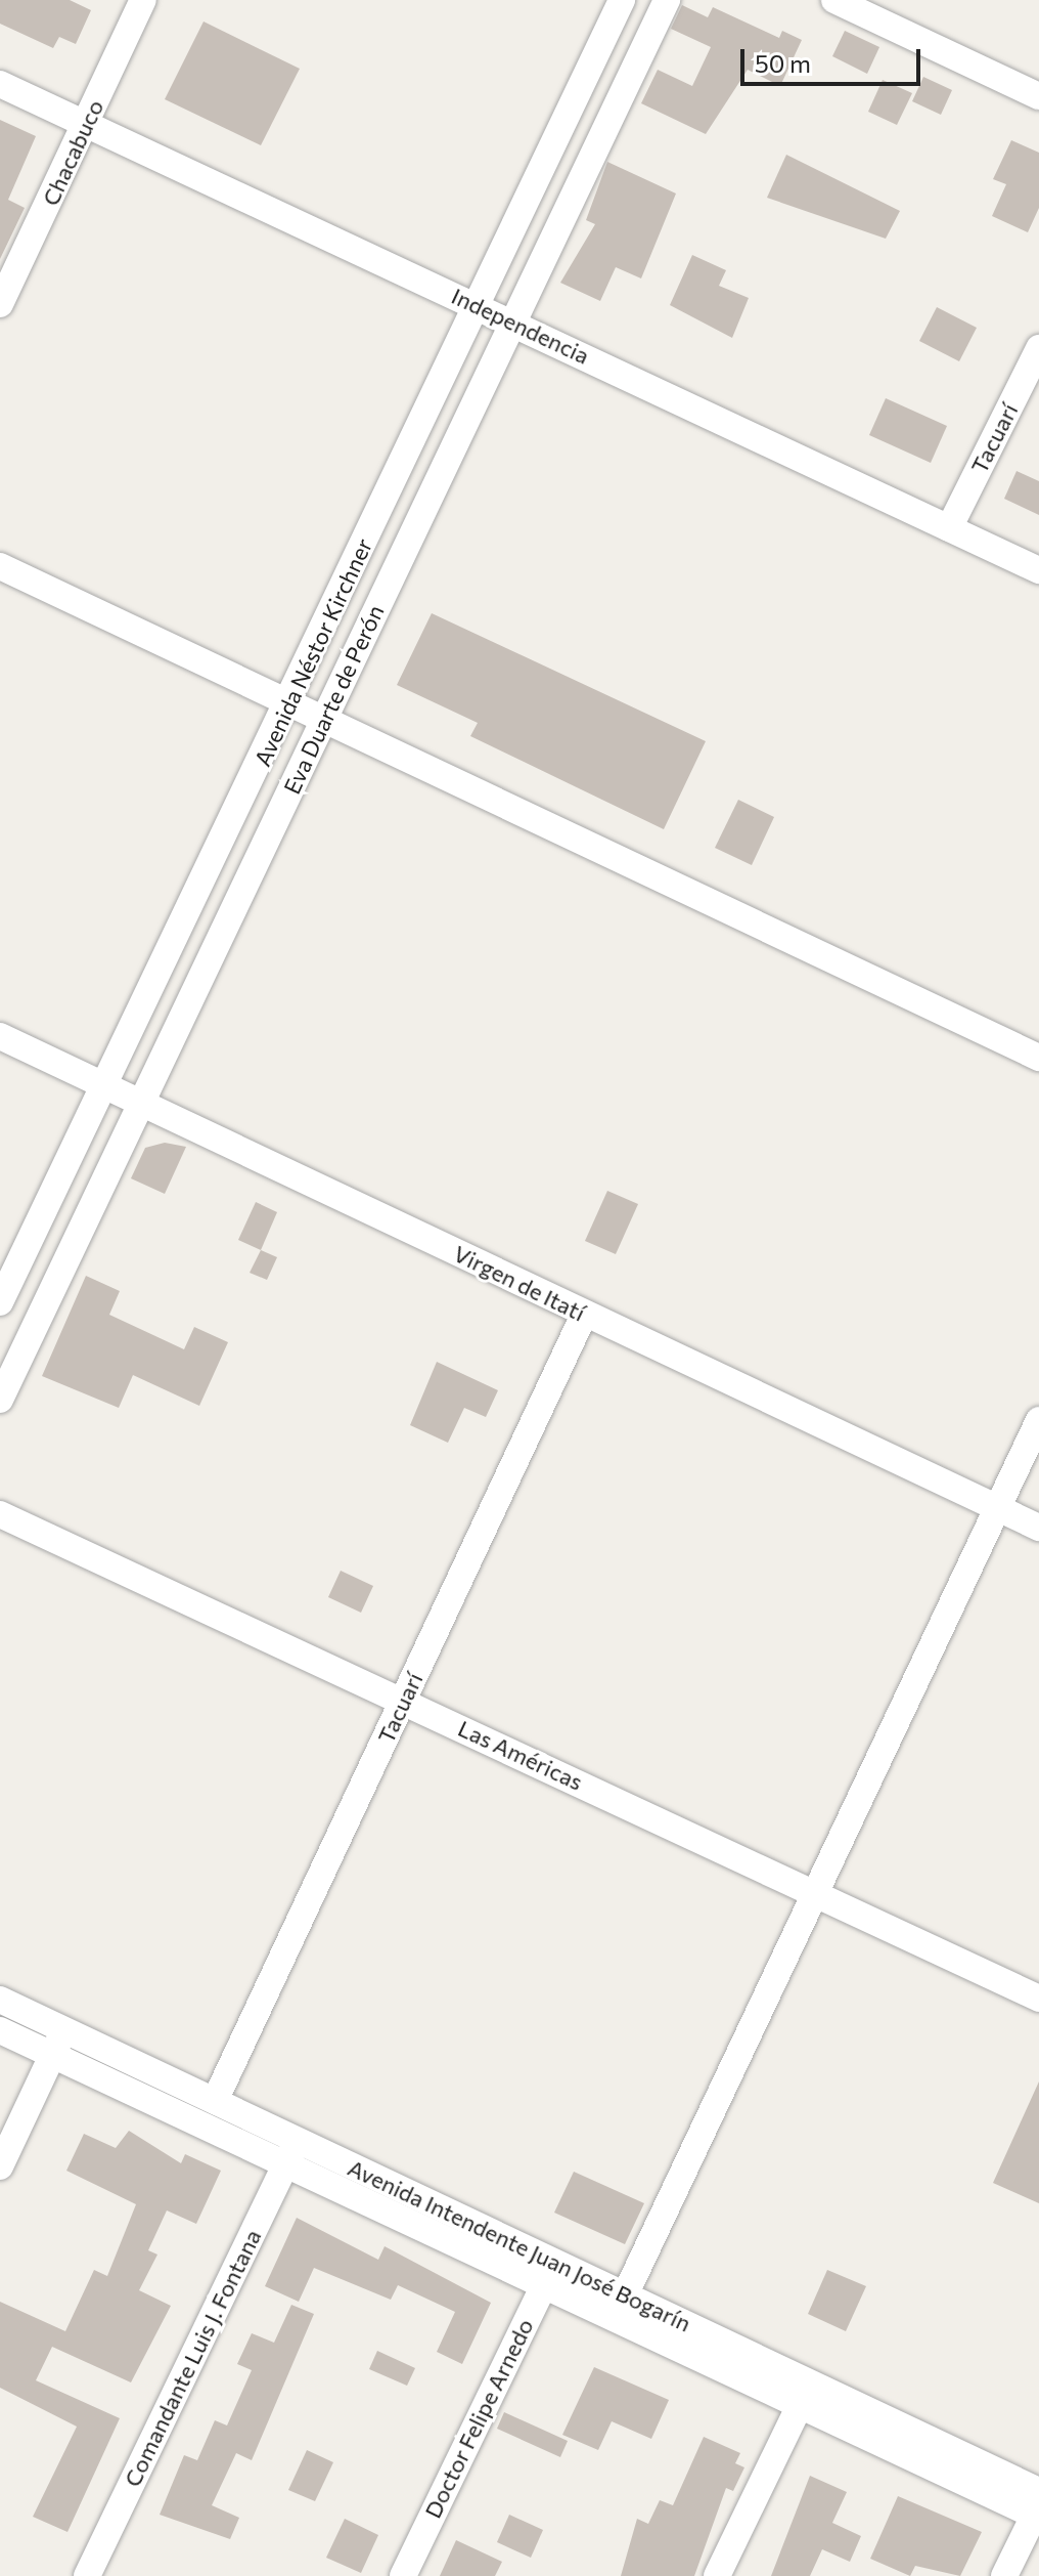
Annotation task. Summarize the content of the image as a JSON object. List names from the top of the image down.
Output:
{
  "streets": {
    "street": [
      "Chacabuco",
      "Independencia",
      "Tacuarí",
      "Avenida Néstor Kirchner",
      "Eva Duarte de Perón",
      "Virgen de Itatí",
      "Las Américas",
      "Avenida Intendente Juan José Bogarín",
      "Comandante Luis J. Fontana",
      "Doctor Felipe Arnedo"
    ]
  },
  "crossings": [
    ["Chacabuco", "Independencia"],
    ["Independencia", "Tacuarí"],
    ["Independencia", "Avenida Néstor Kirchner"],
    ["Independencia", "Eva Duarte de Perón"],
    ["Tacuarí", "Virgen de Itatí"],
    ["Tacuarí", "Las Américas"],
    ["Tacuarí", "Avenida Intendente Juan José Bogarín"],
    ["Avenida Néstor Kirchner", "Virgen de Itatí"],
    ["Eva Duarte de Perón", "Virgen de Itatí"],
    ["Avenida Intendente Juan José Bogarín", "Comandante Luis J. Fontana"],
    ["Avenida Intendente Juan José Bogarín", "Doctor Felipe Arnedo"]
  ],
  "scale_bar": "50 m"
}
